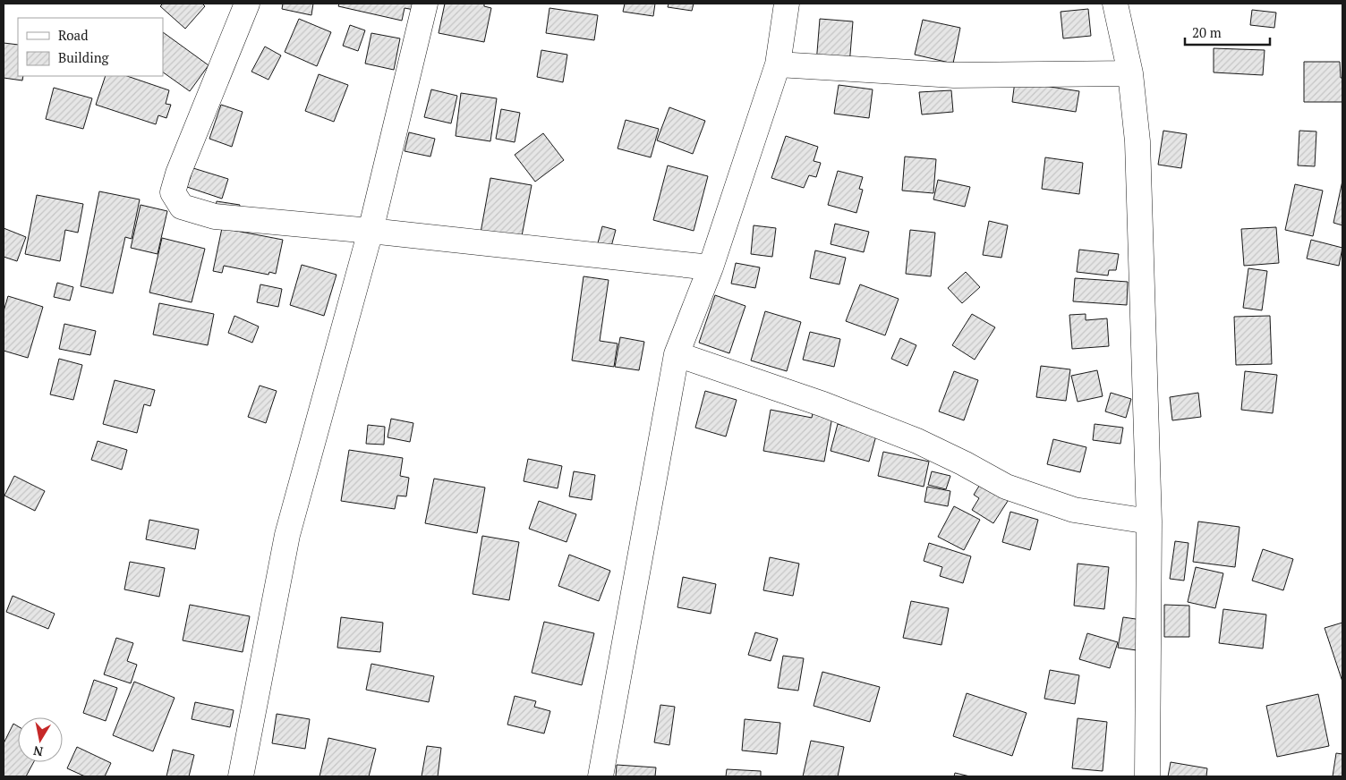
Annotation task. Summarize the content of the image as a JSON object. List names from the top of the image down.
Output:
{
  "legend": ["Road", "Building"],
  "scale_bar": "20 m",
  "north": "bottom"
}
